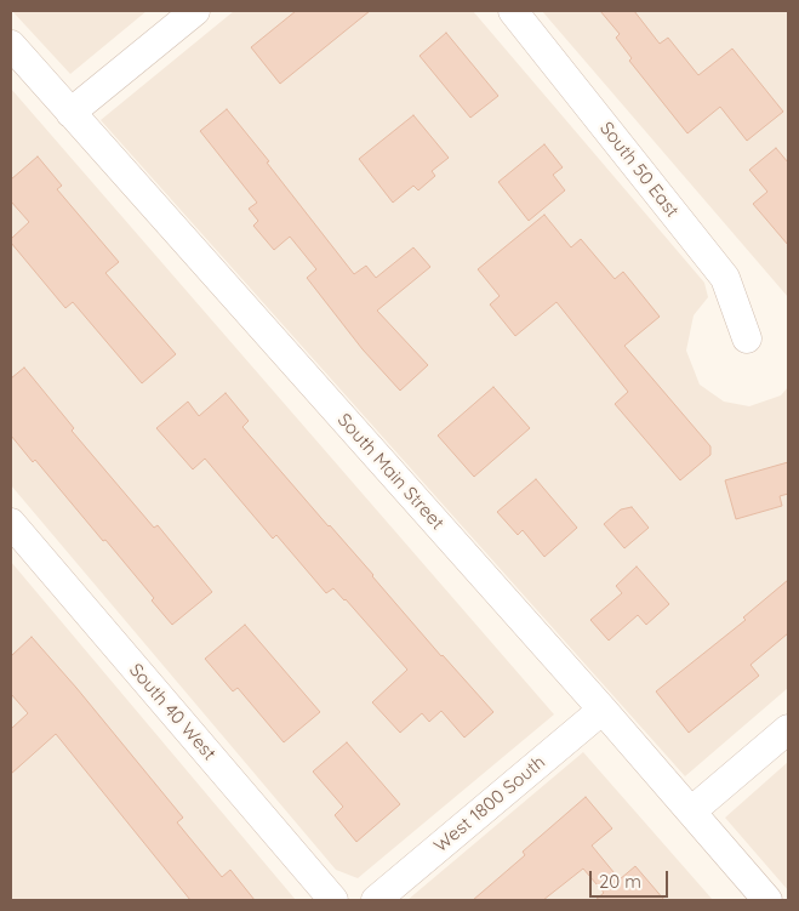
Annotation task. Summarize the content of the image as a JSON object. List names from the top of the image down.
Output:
{
  "streets": {
    "street": [
      "South 50 East",
      "South Main Street",
      "South 40 West",
      "West 1800 South"
    ]
  },
  "crossings": [
    ["South Main Street", "West 1800 South"]
  ],
  "scale_bar": "20 m"
}
